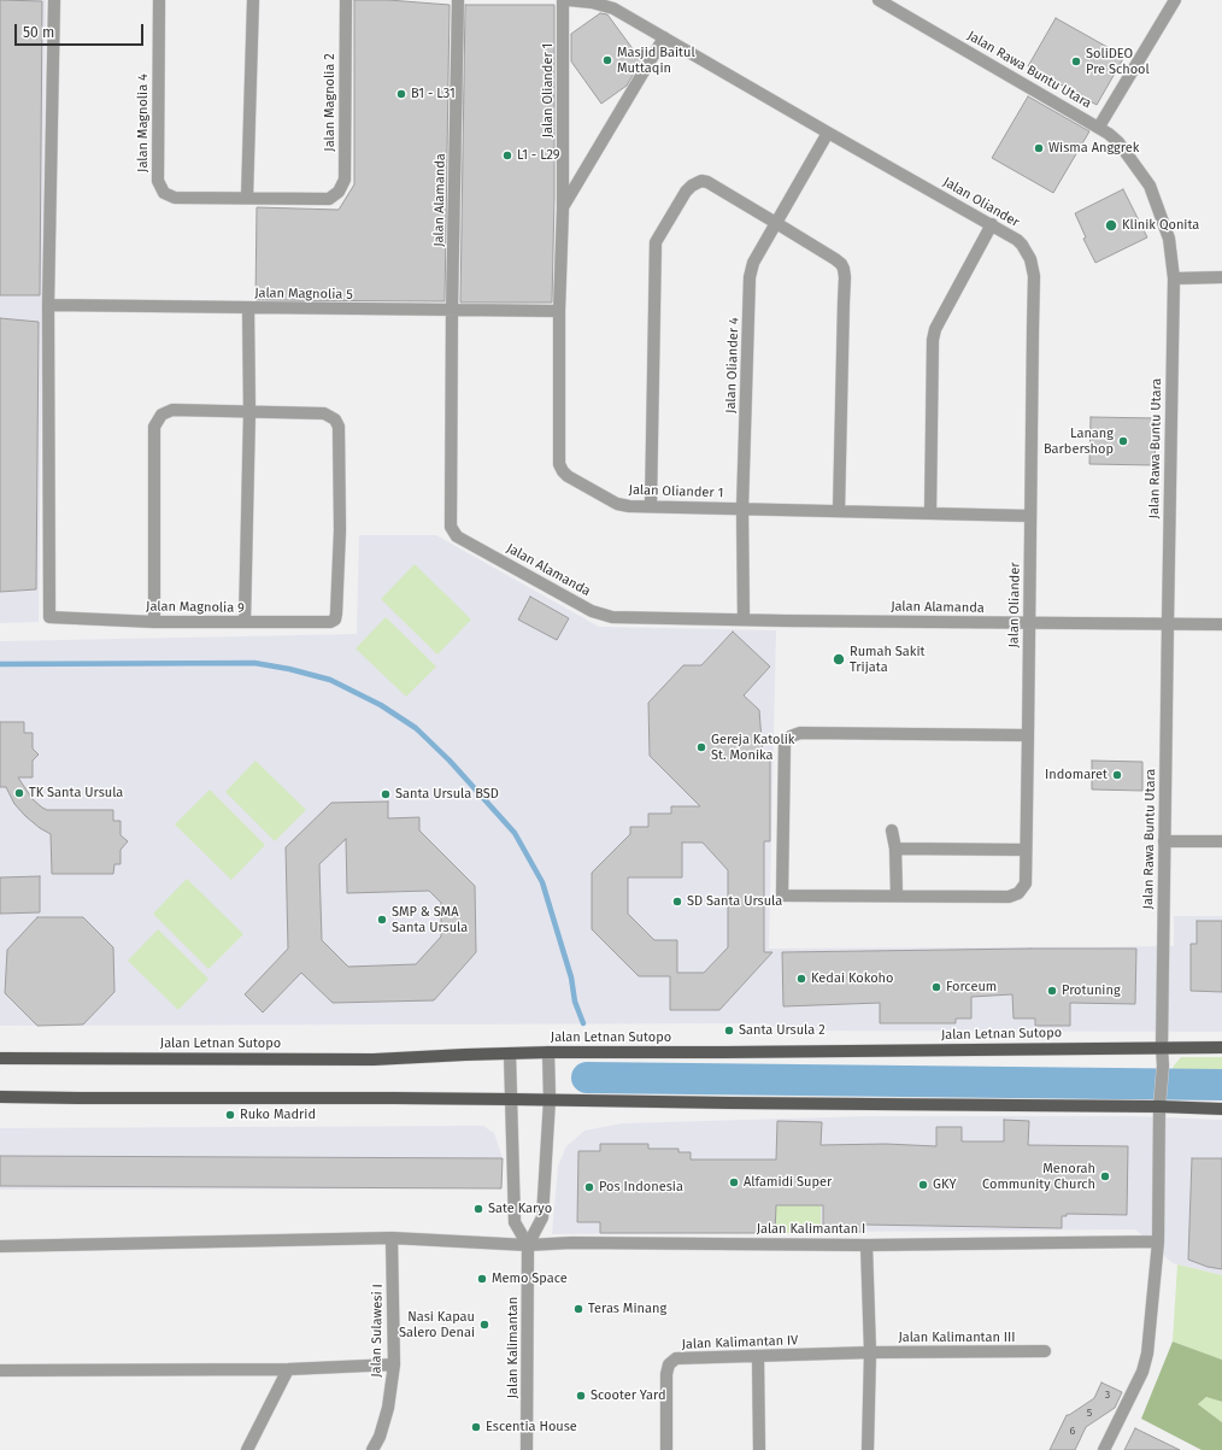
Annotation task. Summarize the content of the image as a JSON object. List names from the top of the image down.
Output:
{
  "streets": {
    "main road": ["Jalan Letnan Sutopo"],
    "street": [
      "Jalan Rawa Buntu Utara",
      "Jalan Oliander 1",
      "Jalan Magnolia 2",
      "Jalan Magnolia 4",
      "Jalan Alamanda",
      "Jalan Oliander",
      "Jalan Magnolia 5",
      "Jalan Oliander 4",
      "Jalan Magnolia 9",
      "Jalan Kalimantan I",
      "Jalan Sulawesi I",
      "Jalan Kalimantan III",
      "Jalan Kalimantan IV",
      "Jalan Kalimantan"
    ]
  },
  "crossings": [
    ["Jalan Rawa Buntu Utara", "Jalan Alamanda"],
    ["Jalan Rawa Buntu Utara", "Jalan Letnan Sutopo"],
    ["Jalan Rawa Buntu Utara", "Jalan Kalimantan I"],
    ["Jalan Oliander 1", "Jalan Oliander"],
    ["Jalan Oliander 1", "Jalan Magnolia 5"],
    ["Jalan Oliander 1", "Jalan Oliander 4"],
    ["Jalan Magnolia 2", "Jalan Magnolia 4"],
    ["Jalan Alamanda", "Jalan Oliander"],
    ["Jalan Alamanda", "Jalan Magnolia 5"],
    ["Jalan Alamanda", "Jalan Oliander 4"],
    ["Jalan Oliander", "Jalan Oliander 4"],
    ["Jalan Magnolia 5", "Jalan Magnolia 9"],
    ["Jalan Letnan Sutopo", "Jalan Kalimantan"],
    ["Jalan Kalimantan I", "Jalan Sulawesi I"],
    ["Jalan Kalimantan I", "Jalan Kalimantan"],
    ["Jalan Kalimantan III", "Jalan Kalimantan IV"]
  ],
  "places": [
    "Masjid Baitul Muttaqin",
    "SoliDEO Pre School",
    "B1 - L31",
    "Wisma Anggrek",
    "L1 - L29",
    "Klinik Qonita",
    "Lanang Barbershop",
    "Rumah Sakit Trijata",
    "Gereja Katolik St. Monika",
    "Indomaret",
    "TK Santa Ursula",
    "Santa Ursula BSD",
    "SD Santa Ursula",
    "SMP & SMA Santa Ursula",
    "Kedai Kokoho",
    "Forceum",
    "Protuning",
    "Santa Ursula 2",
    "Ruko Madrid",
    "Menorah Community Church",
    "Alfamidi Super",
    "GKY",
    "Pos Indonesia",
    "Sate Karyo",
    "Memo Space",
    "Teras Minang",
    "Nasi Kapau Salero Denai",
    "Scooter Yard",
    "Escentia House"
  ],
  "house_numbers": ["3", "5", "6"],
  "scale_bar": "50 m"
}
